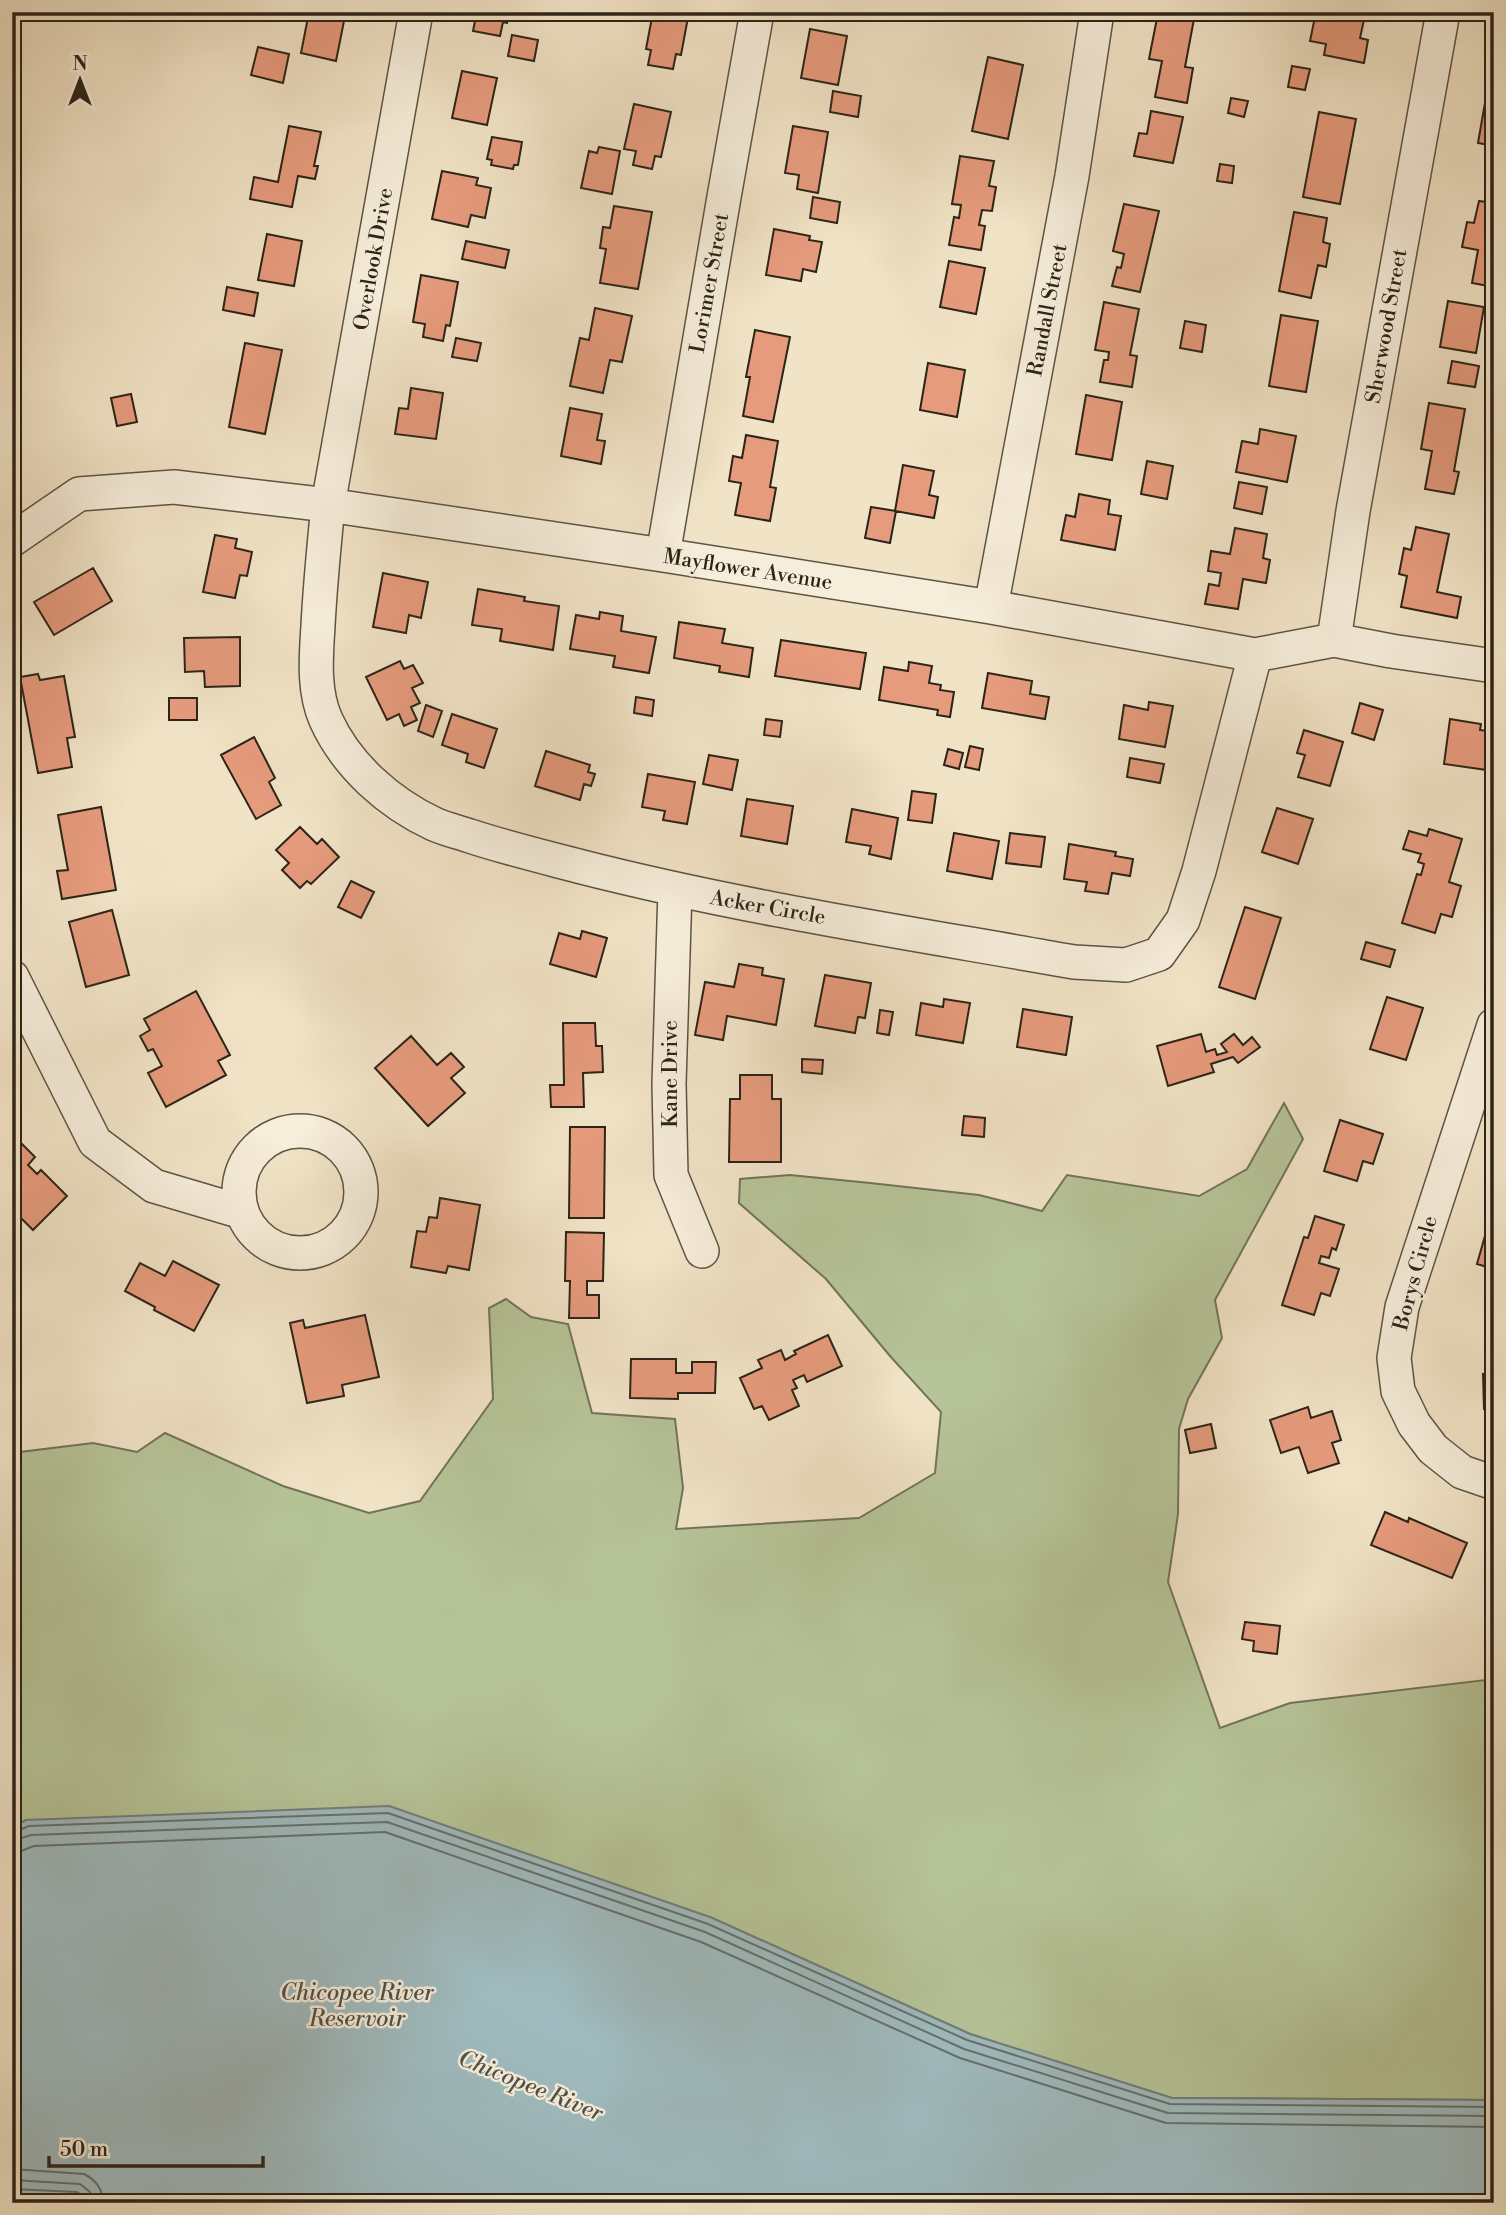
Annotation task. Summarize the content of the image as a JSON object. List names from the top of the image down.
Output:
{
  "streets": {
    "street": [
      "Overlook Drive",
      "Lorimer Street",
      "Randall Street",
      "Sherwood Street",
      "Mayflower Avenue",
      "Acker Circle",
      "Kane Drive",
      "Borys Circle"
    ]
  },
  "crossings": [
    ["Overlook Drive", "Mayflower Avenue"],
    ["Overlook Drive", "Acker Circle"],
    ["Lorimer Street", "Mayflower Avenue"],
    ["Randall Street", "Mayflower Avenue"],
    ["Sherwood Street", "Mayflower Avenue"],
    ["Mayflower Avenue", "Acker Circle"],
    ["Acker Circle", "Kane Drive"]
  ],
  "water": ["Chicopee River Reservoir", "Chicopee River"],
  "scale_bar": "50 m",
  "north": "top"
}
